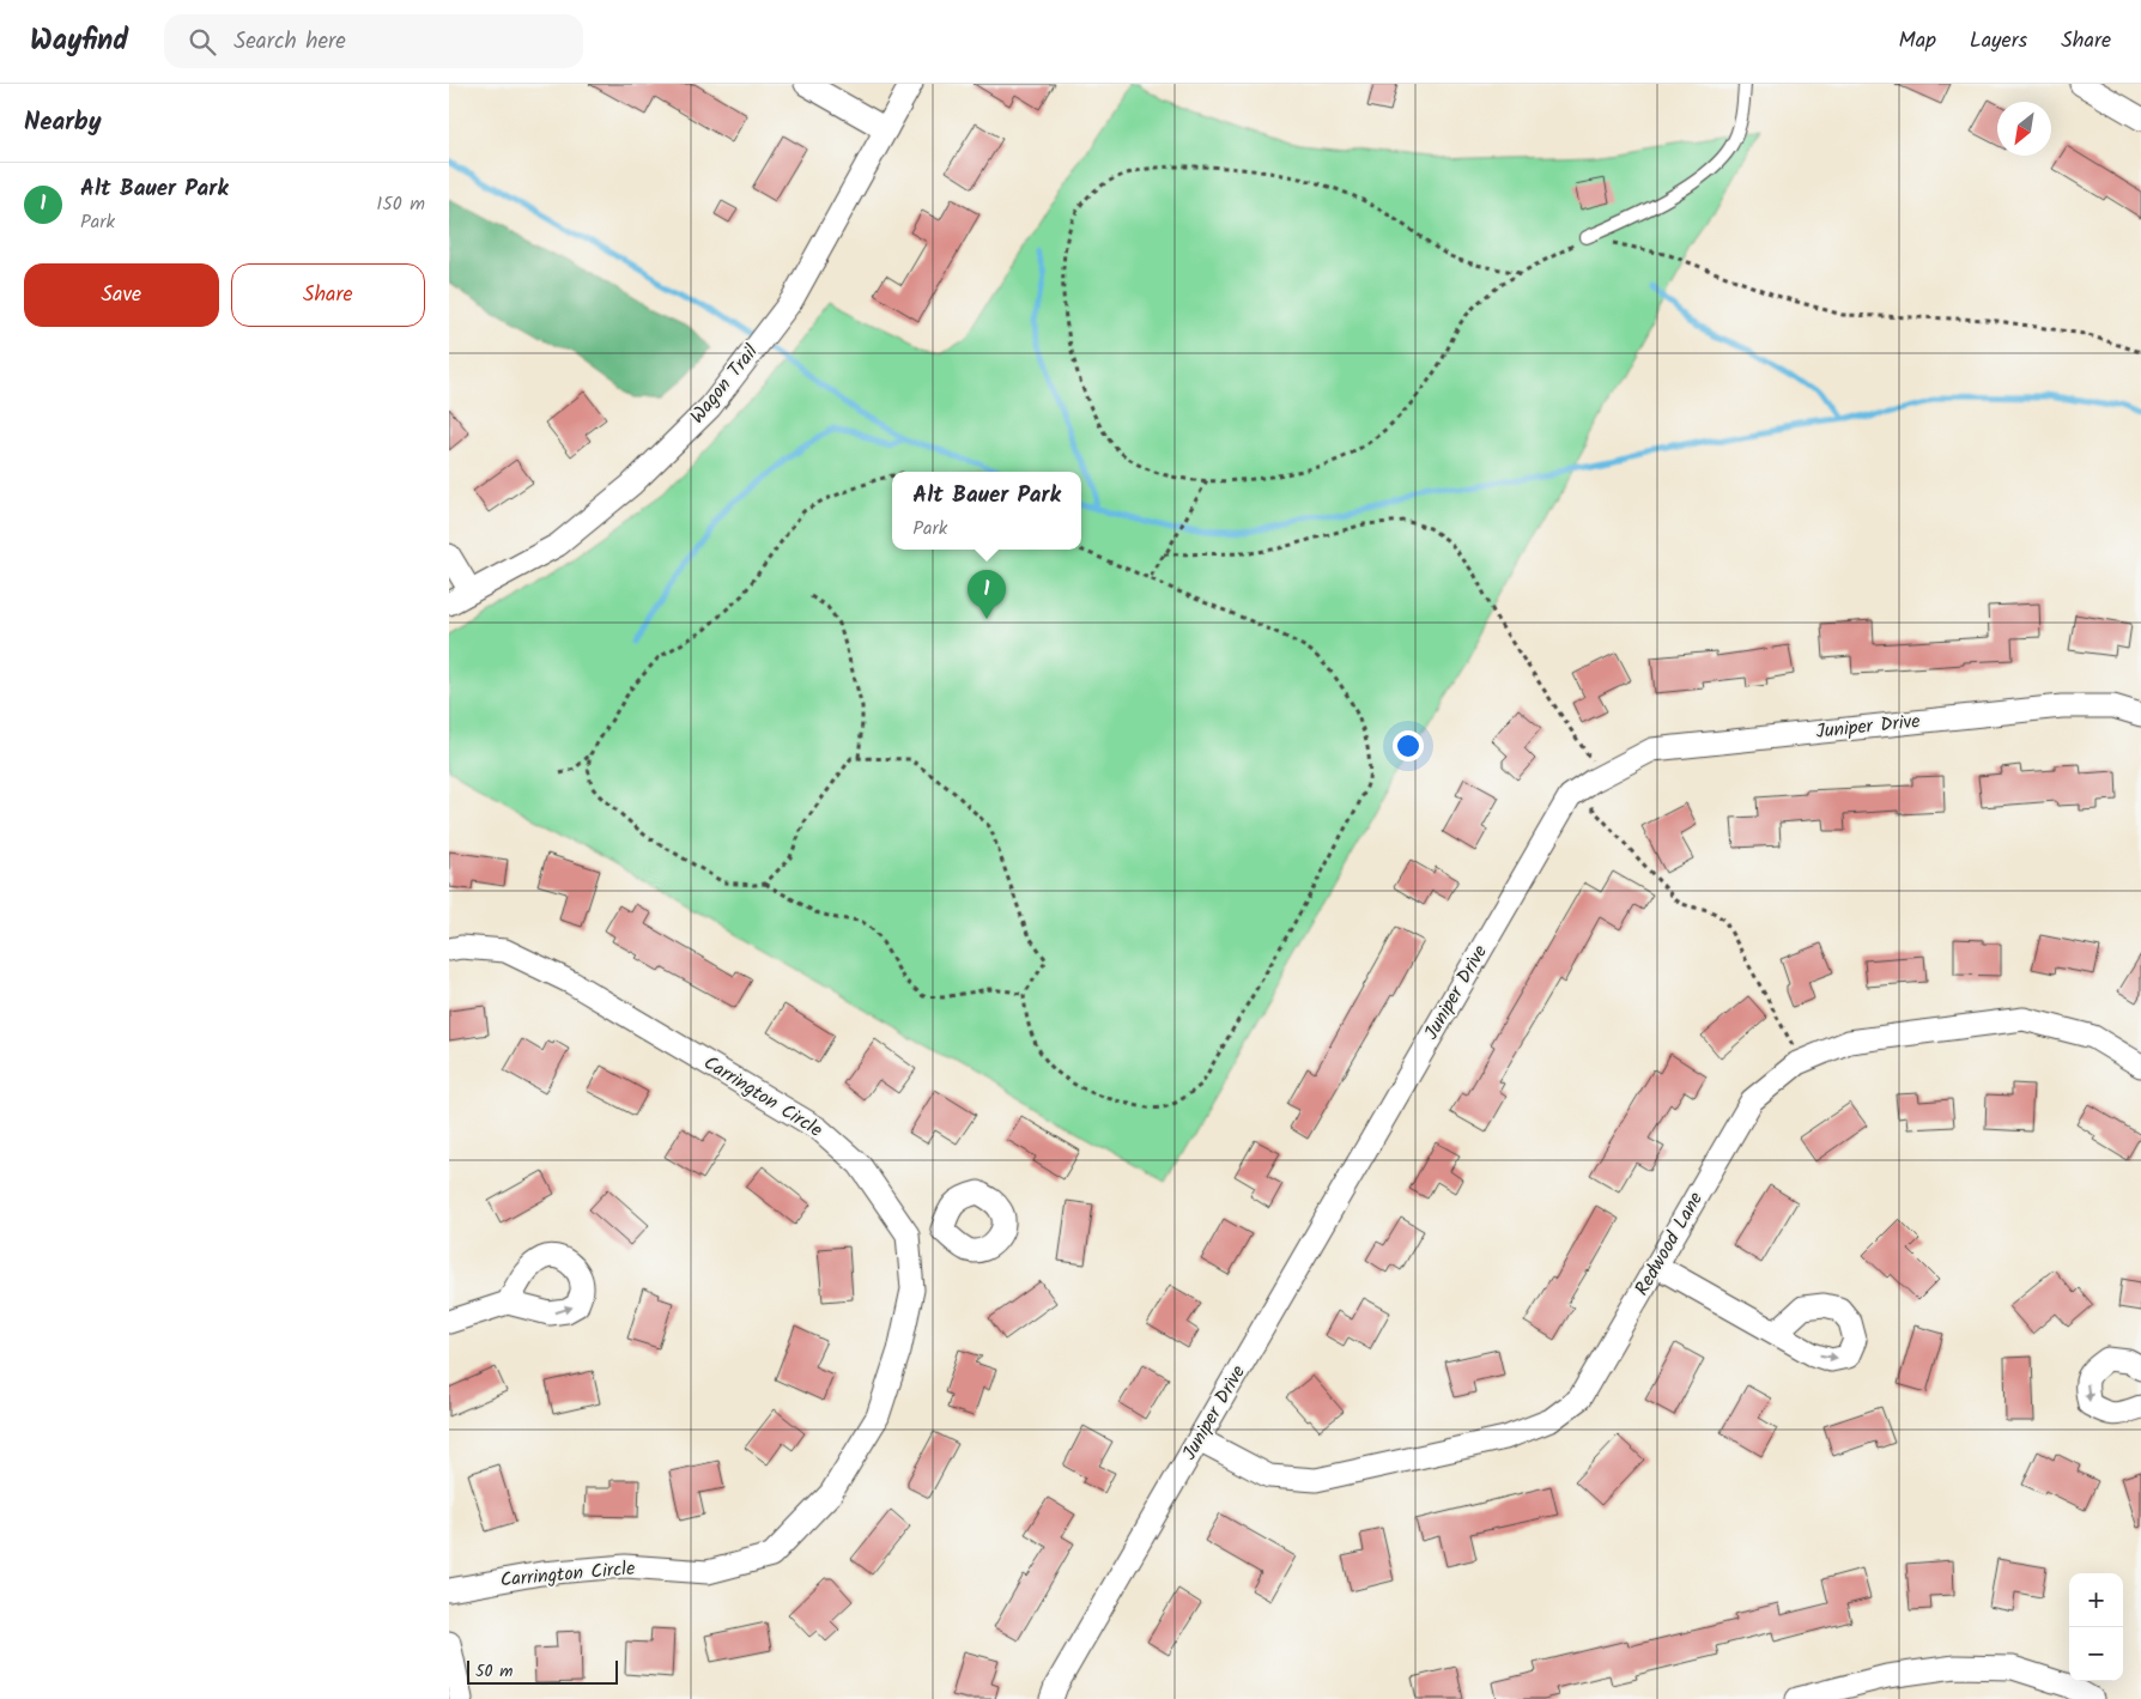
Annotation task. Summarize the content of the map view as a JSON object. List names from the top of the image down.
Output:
{
  "streets": {
    "street": [
      "Wagon Trail",
      "Juniper Drive",
      "Carrington Circle",
      "Redwood Lane"
    ]
  },
  "crossings": [
    ["Juniper Drive", "Redwood Lane"]
  ],
  "scale_bar": "50 m",
  "north": "bottom left",
  "page": {
    "header": "Wayfind",
    "search": "Search here",
    "nav": ["Map", "Layers", "Share"],
    "heading": "Nearby",
    "list": [
      {
        "mark": "1",
        "name": "Alt Bauer Park",
        "note": "Park",
        "value": "150 m"
      }
    ],
    "buttons": ["Save", "Share"],
    "popup": ["Alt Bauer Park", "Park"],
    "pins": "1",
    "map_buttons": ["+", "−"],
    "scale": "50 m"
  }
}
